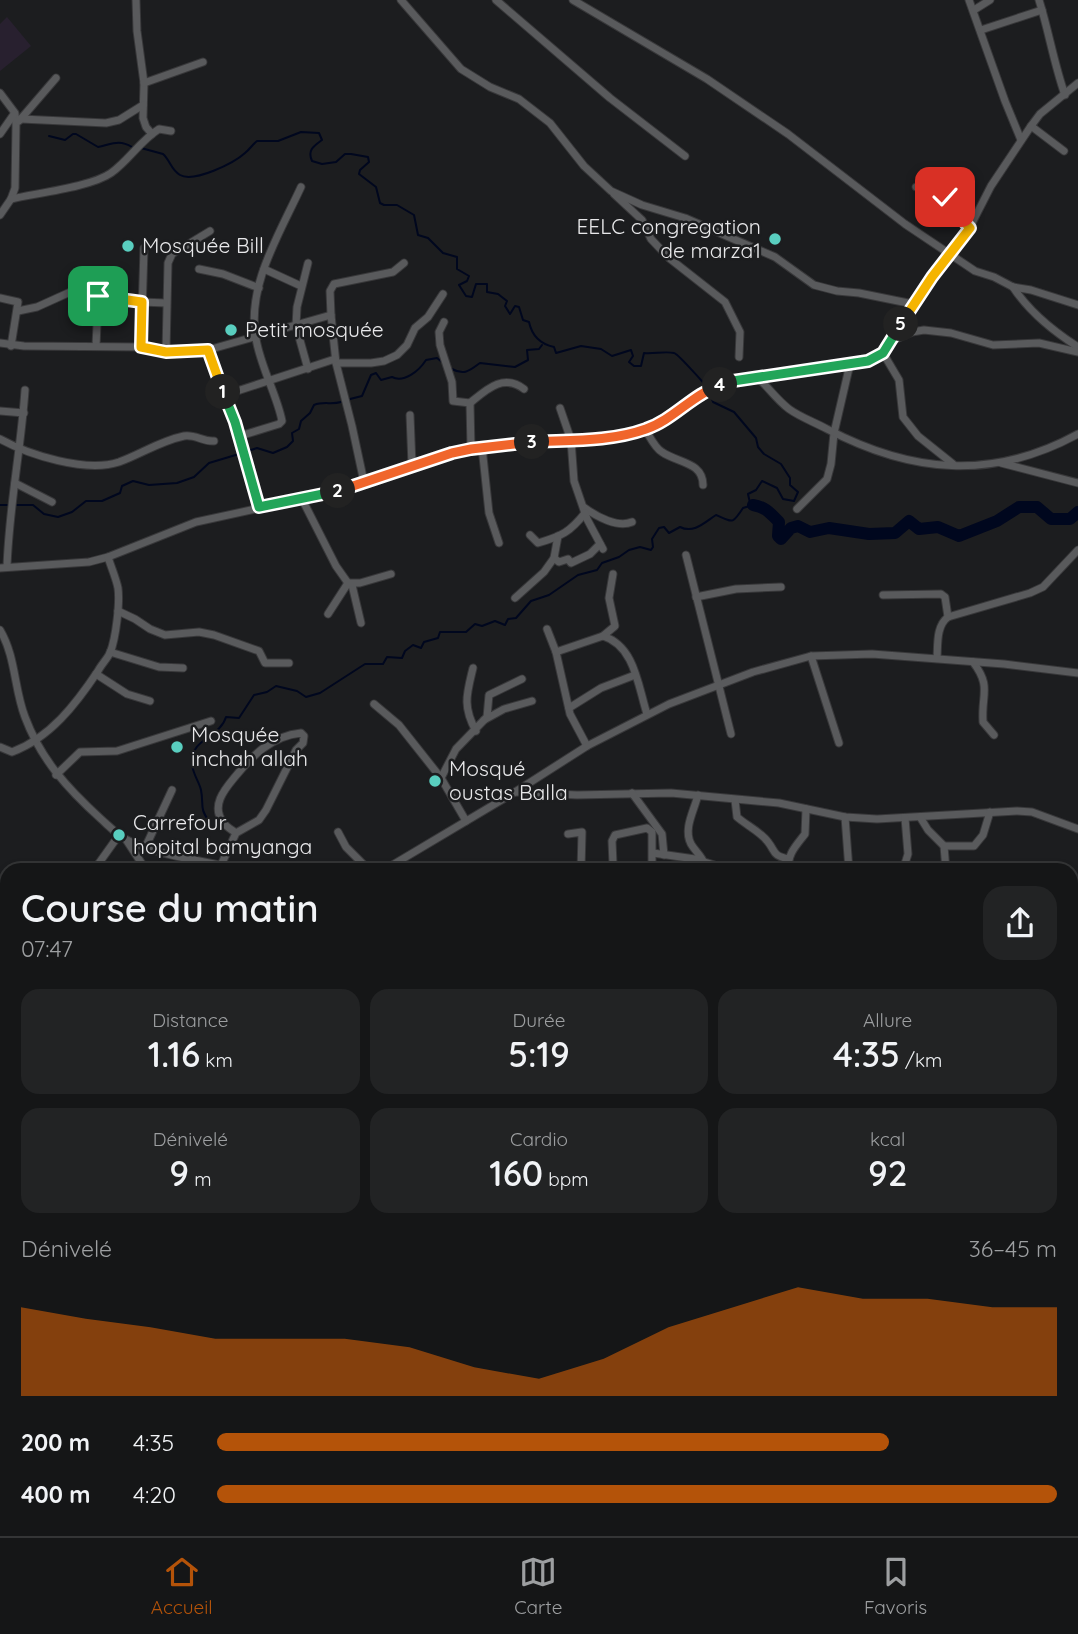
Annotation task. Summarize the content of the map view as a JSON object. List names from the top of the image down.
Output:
{
  "places": [
    "EELC congregation de marza1",
    "Mosquée Bill",
    "Petit mosquée",
    "Mosquée inchah allah",
    "Mosqué oustas Balla",
    "Carrefour hopital bamyanga"
  ],
  "page": {
    "pins": [
      "5",
      "4",
      "1",
      "3",
      "2"
    ],
    "heading": ["Course du matin", "07:47"],
    "stats": [
      ["Distance", "1.16 km"],
      ["Durée", "5:19"],
      ["Allure", "4:35 /km"],
      ["Dénivelé", "9 m"],
      ["Cardio", "160 bpm"],
      ["kcal", "92"]
    ],
    "chart": ["Dénivelé", "36–45 m"],
    "list": [
      {
        "name": "200 m",
        "note": "4:35"
      },
      {
        "name": "400 m",
        "note": "4:20"
      }
    ],
    "tabs": ["Accueil", "Carte", "Favoris"]
  }
}
